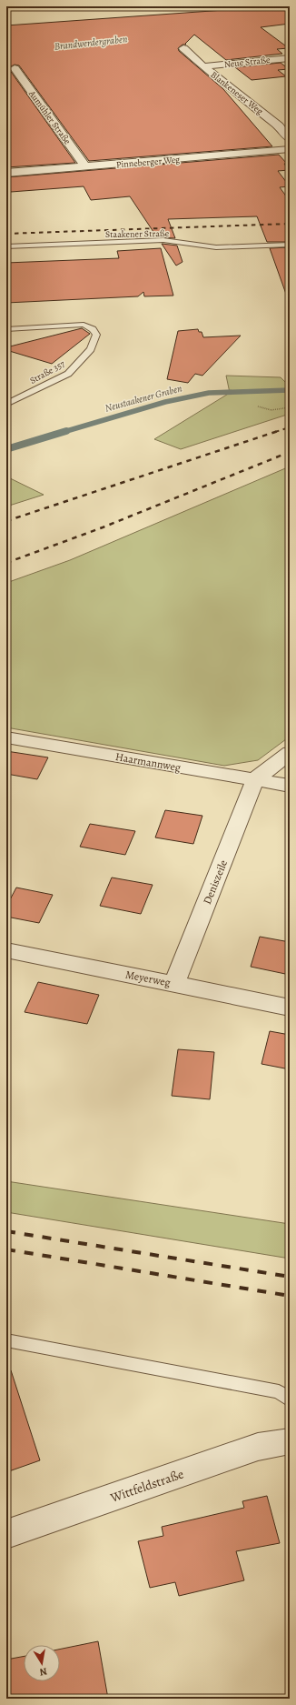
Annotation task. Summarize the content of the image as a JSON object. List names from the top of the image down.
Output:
{
  "streets": {
    "street": [
      "Neue Straße",
      "Blankeneser Weg",
      "Aumühler Straße",
      "Pinneberger Weg",
      "Haarmannweg",
      "Deniszeile",
      "Meyerweg",
      "Wittfeldstraße"
    ],
    "lane": ["Staakener Straße", "Straße 357"]
  },
  "crossings": [
    ["Neue Straße", "Blankeneser Weg"],
    ["Aumühler Straße", "Pinneberger Weg"],
    ["Haarmannweg", "Deniszeile"],
    ["Deniszeile", "Meyerweg"]
  ],
  "water": ["Brandwerdergraben", "Neustaakener Graben"],
  "north": "bottom"
}
